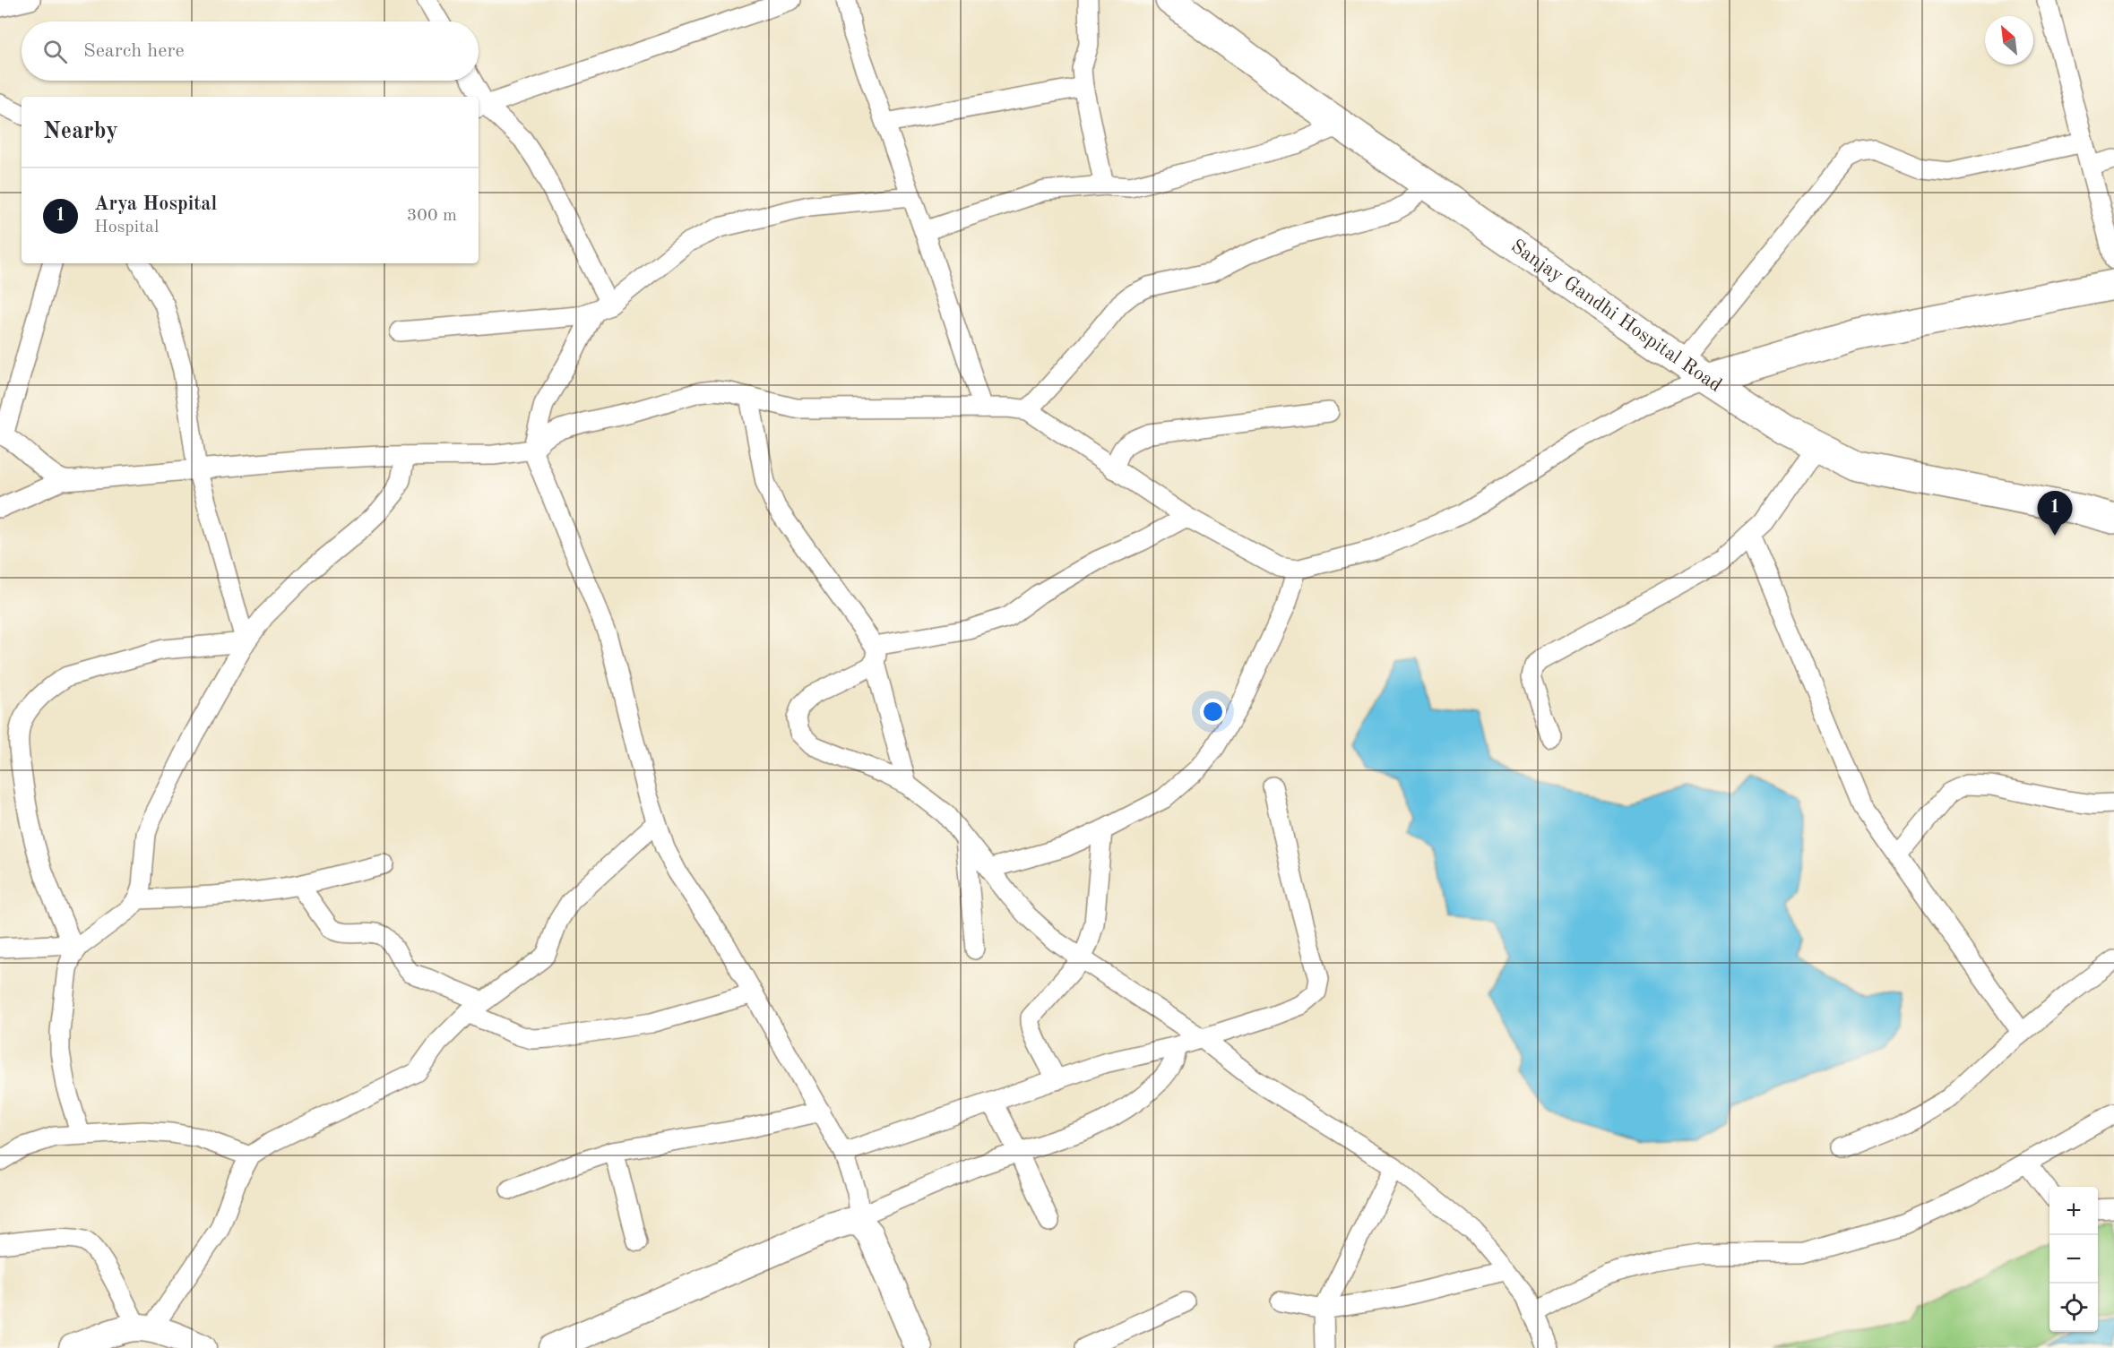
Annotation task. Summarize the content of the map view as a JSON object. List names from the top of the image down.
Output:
{
  "streets": {
    "main road": ["Sanjay Gandhi Hospital Road"]
  },
  "north": "top left",
  "page": {
    "search": "Search here",
    "heading": "Nearby",
    "list": [
      {
        "mark": "1",
        "name": "Arya Hospital",
        "note": "Hospital",
        "value": "300 m"
      }
    ],
    "pins": "1",
    "map_buttons": ["+", "−"]
  }
}
